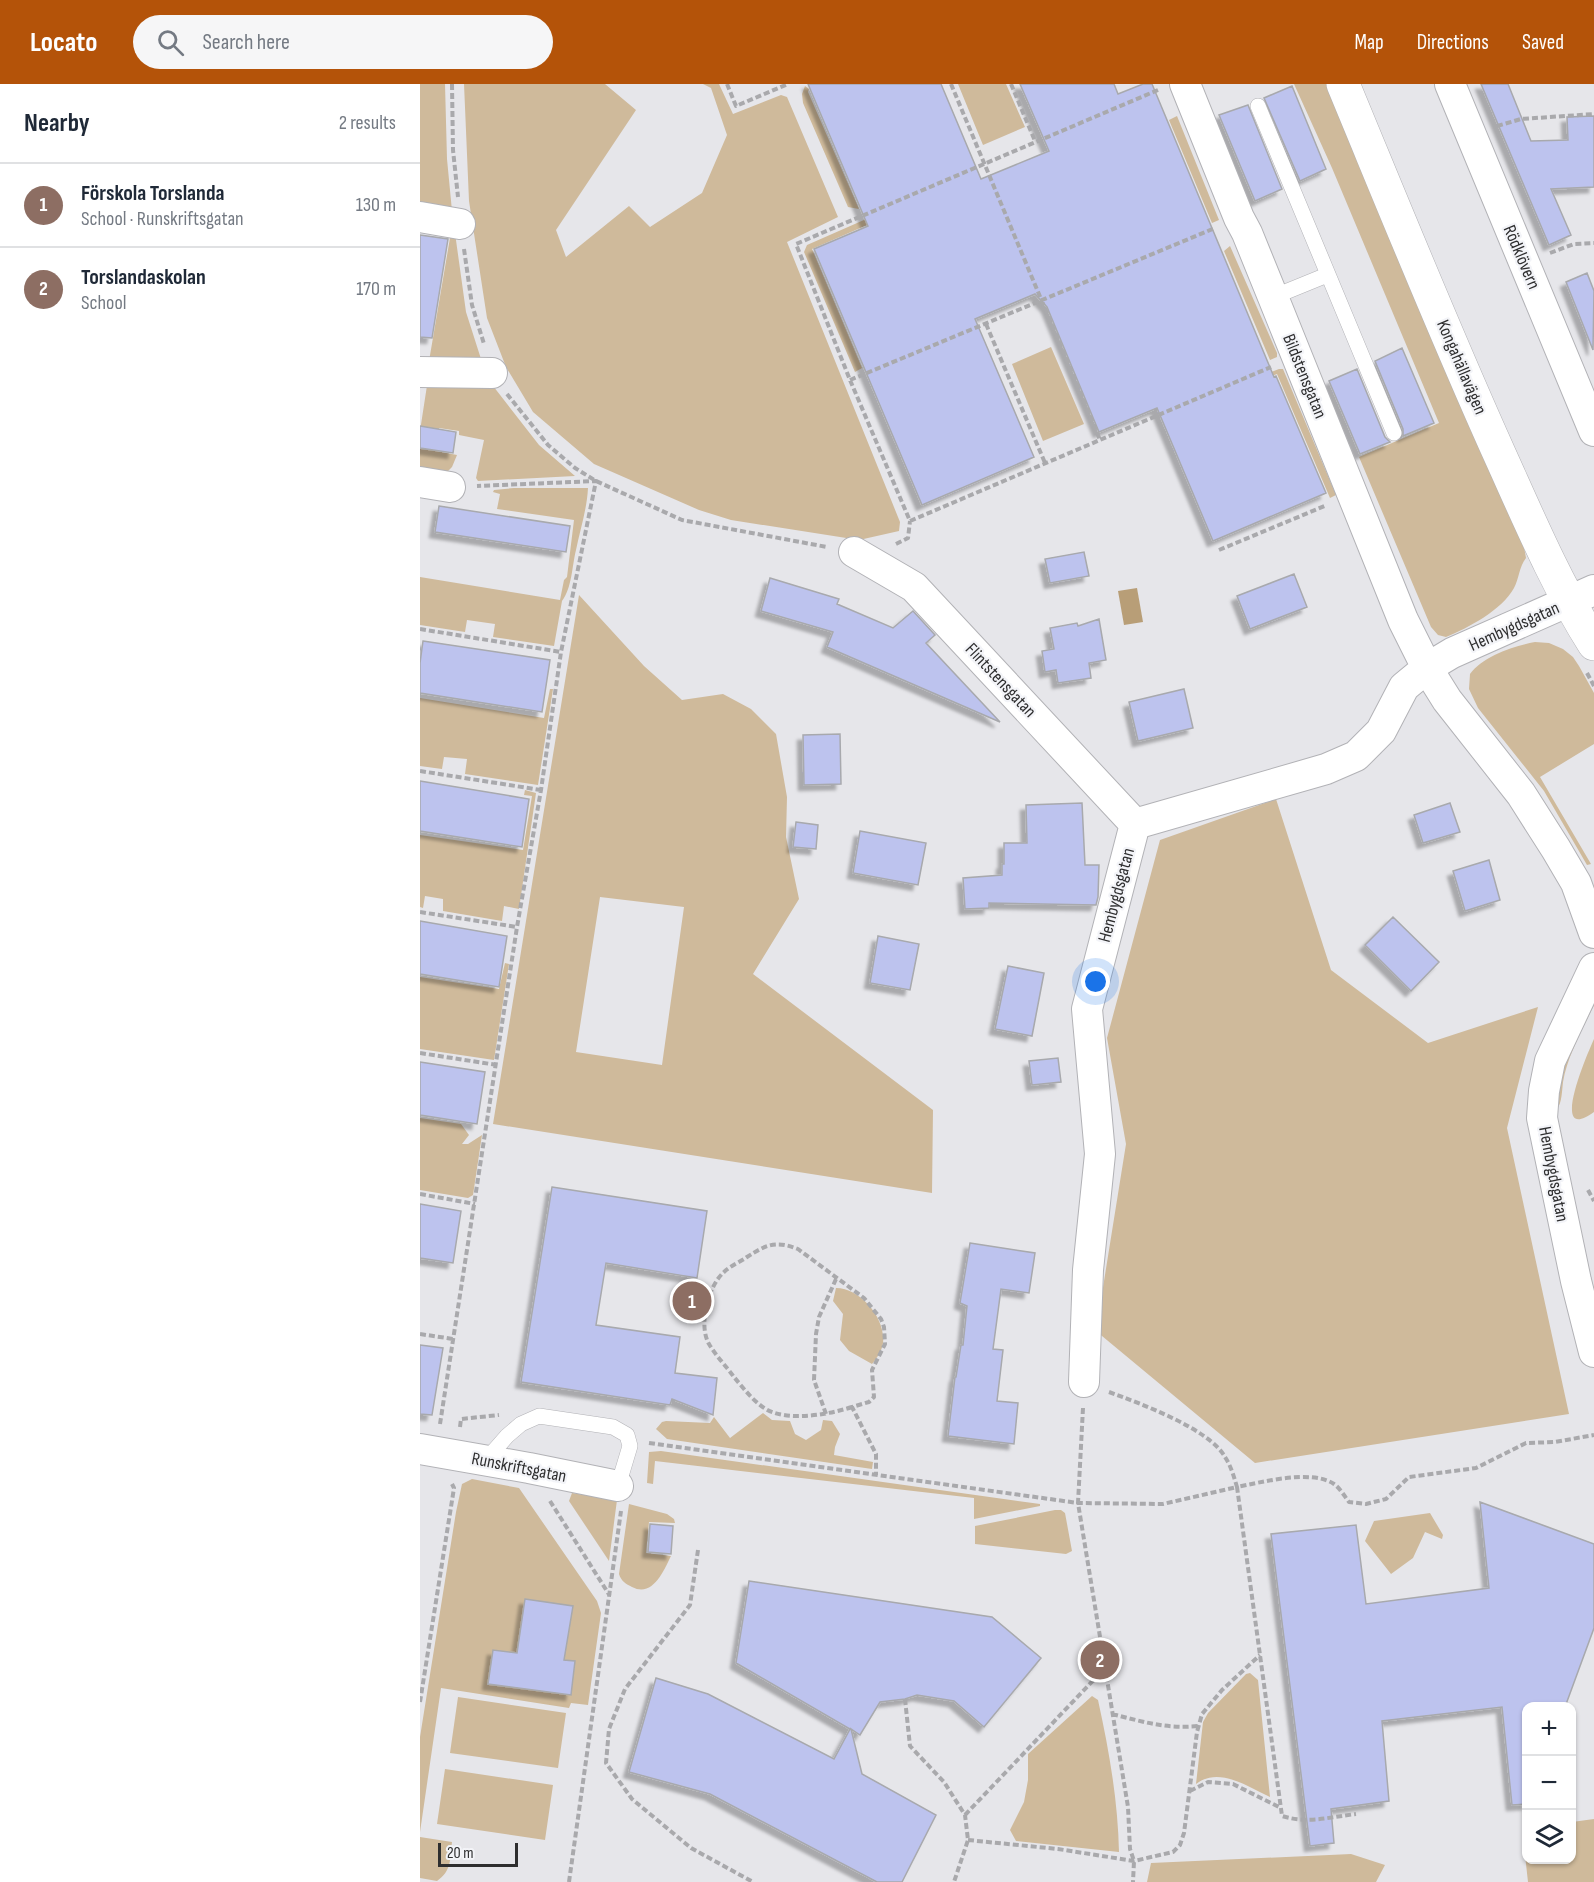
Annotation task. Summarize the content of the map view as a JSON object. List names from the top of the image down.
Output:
{
  "streets": {
    "street": [
      "Rödklövern",
      "Kongahällavägen",
      "Bildstensgatan",
      "Hembygdsgatan",
      "Flintstensgatan",
      "Runskriftsgatan"
    ]
  },
  "crossings": [
    ["Kongahällavägen", "Hembygdsgatan"],
    ["Bildstensgatan", "Hembygdsgatan"],
    ["Hembygdsgatan", "Flintstensgatan"]
  ],
  "scale_bar": "20 m",
  "page": {
    "header": "Locato",
    "search": "Search here",
    "nav": ["Map", "Directions", "Saved"],
    "heading": ["Nearby", "2 results"],
    "list": [
      {
        "mark": "1",
        "name": "Förskola Torslanda",
        "note": "School · Runskriftsgatan",
        "value": "130 m"
      },
      {
        "mark": "2",
        "name": "Torslandaskolan",
        "note": "School",
        "value": "170 m"
      }
    ],
    "pins": ["1", "2"],
    "map_buttons": ["+", "−"],
    "scale": "20 m"
  }
}
